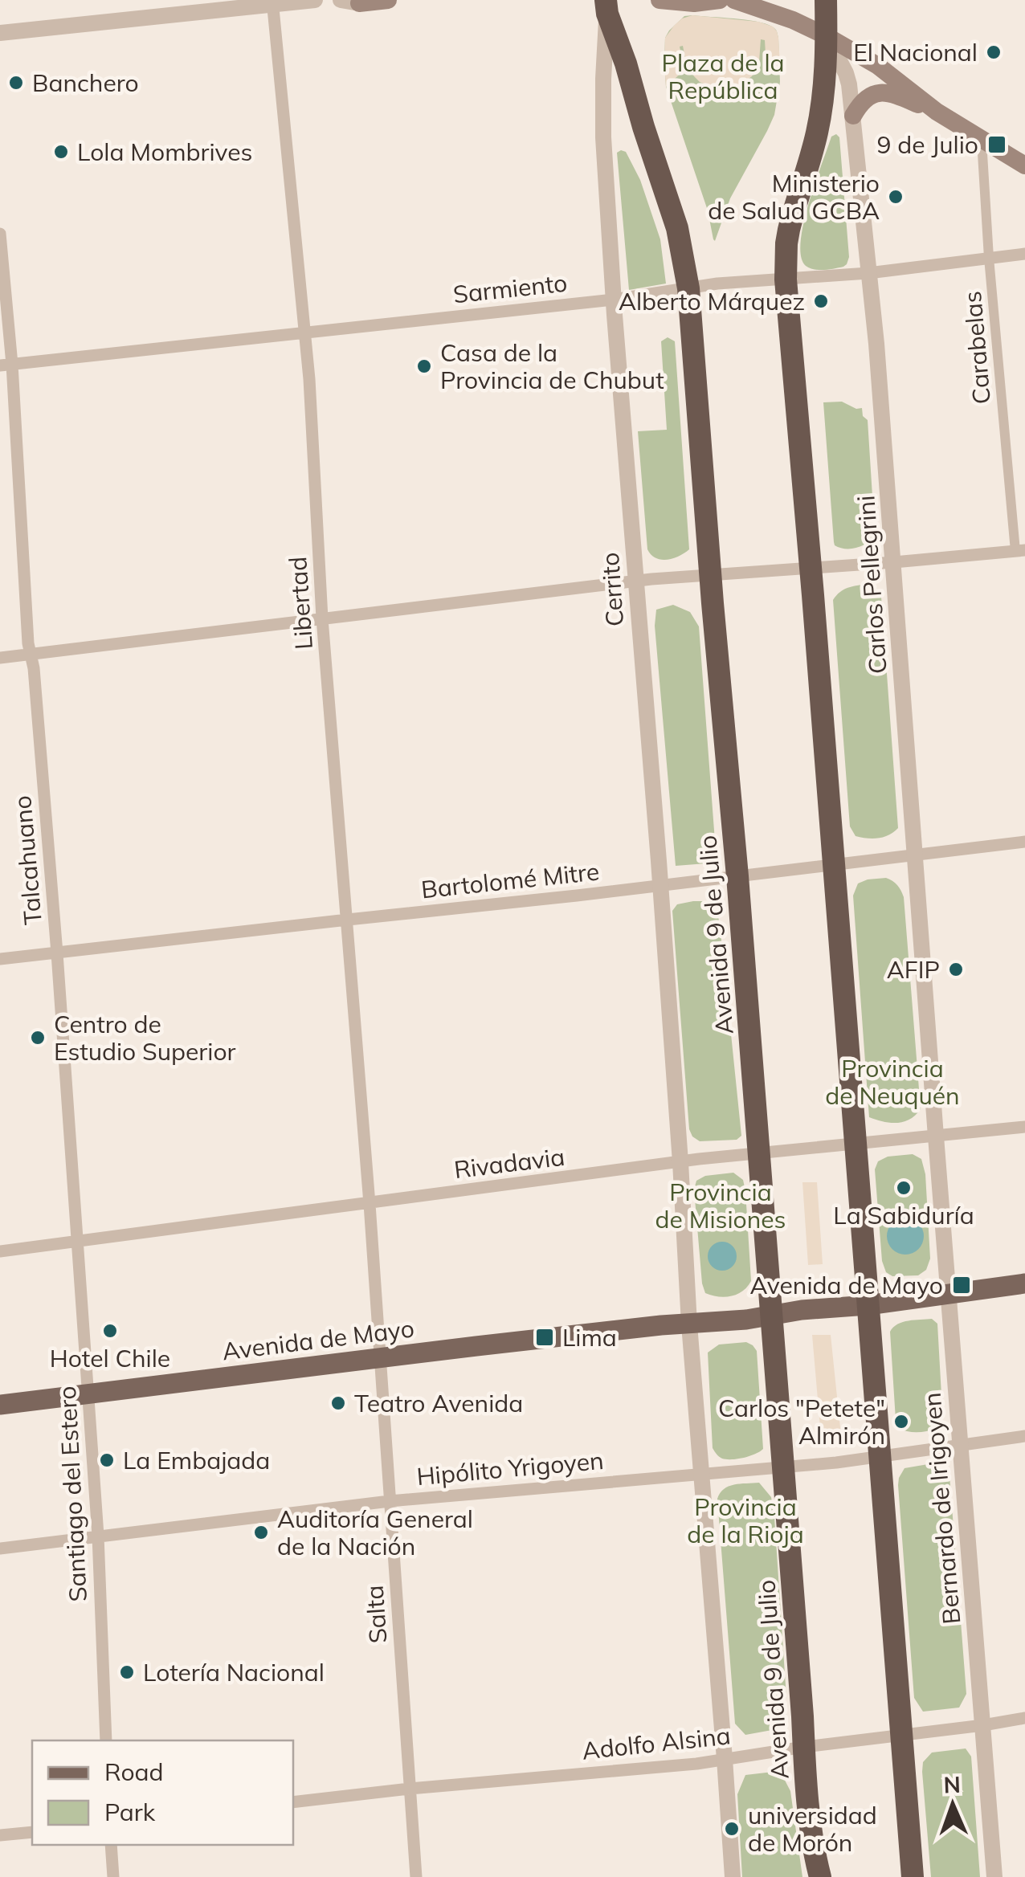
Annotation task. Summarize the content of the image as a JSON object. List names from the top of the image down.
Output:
{
  "streets": {
    "highway": ["Avenida 9 de Julio"],
    "main road": ["Avenida de Mayo"],
    "street": [
      "Sarmiento",
      "Carabelas",
      "Carlos Pellegrini",
      "Cerrito",
      "Libertad",
      "Talcahuano",
      "Bartolomé Mitre",
      "Rivadavia",
      "Hipólito Yrigoyen",
      "Santiago del Estero",
      "Bernardo de Irigoyen",
      "Salta",
      "Adolfo Alsina"
    ]
  },
  "crossings": [
    ["Sarmiento", "Carabelas"],
    ["Sarmiento", "Carlos Pellegrini"],
    ["Sarmiento", "Cerrito"],
    ["Sarmiento", "Libertad"],
    ["Sarmiento", "Talcahuano"],
    ["Sarmiento", "Avenida 9 de Julio"],
    ["Carlos Pellegrini", "Bartolomé Mitre"],
    ["Carlos Pellegrini", "Rivadavia"],
    ["Carlos Pellegrini", "Bernardo de Irigoyen"],
    ["Cerrito", "Bartolomé Mitre"],
    ["Cerrito", "Avenida 9 de Julio"],
    ["Cerrito", "Rivadavia"],
    ["Libertad", "Bartolomé Mitre"],
    ["Libertad", "Rivadavia"],
    ["Libertad", "Salta"],
    ["Talcahuano", "Bartolomé Mitre"],
    ["Talcahuano", "Rivadavia"],
    ["Talcahuano", "Santiago del Estero"],
    ["Bartolomé Mitre", "Avenida 9 de Julio"],
    ["Avenida 9 de Julio", "Rivadavia"],
    ["Avenida 9 de Julio", "Avenida de Mayo"],
    ["Avenida 9 de Julio", "Hipólito Yrigoyen"],
    ["Avenida 9 de Julio", "Adolfo Alsina"],
    ["Rivadavia", "Santiago del Estero"],
    ["Rivadavia", "Bernardo de Irigoyen"],
    ["Rivadavia", "Salta"],
    ["Avenida de Mayo", "Santiago del Estero"],
    ["Avenida de Mayo", "Bernardo de Irigoyen"],
    ["Avenida de Mayo", "Salta"],
    ["Hipólito Yrigoyen", "Santiago del Estero"],
    ["Hipólito Yrigoyen", "Bernardo de Irigoyen"],
    ["Hipólito Yrigoyen", "Salta"],
    ["Bernardo de Irigoyen", "Adolfo Alsina"],
    ["Salta", "Adolfo Alsina"]
  ],
  "parks": [
    "Plaza de la República",
    "Provincia de Neuquén",
    "Provincia de Misiones",
    "Provincia de la Rioja"
  ],
  "places": {
    "other": [
      "El Nacional",
      "Banchero",
      "Lola Mombrives",
      "Ministerio de Salud GCBA",
      "Alberto Márquez",
      "Casa de la Provincia de Chubut",
      "AFIP",
      "Centro de Estudio Superior",
      "La Sabiduría",
      "Hotel Chile",
      "Teatro Avenida",
      "Carlos \"Petete\" Almirón",
      "La Embajada",
      "Auditoría General de la Nación",
      "Lotería Nacional",
      "universidad de Morón"
    ],
    "transit": ["9 de Julio", "Avenida de Mayo", "Lima"]
  },
  "legend": ["Road", "Park"],
  "north": "top"
}
